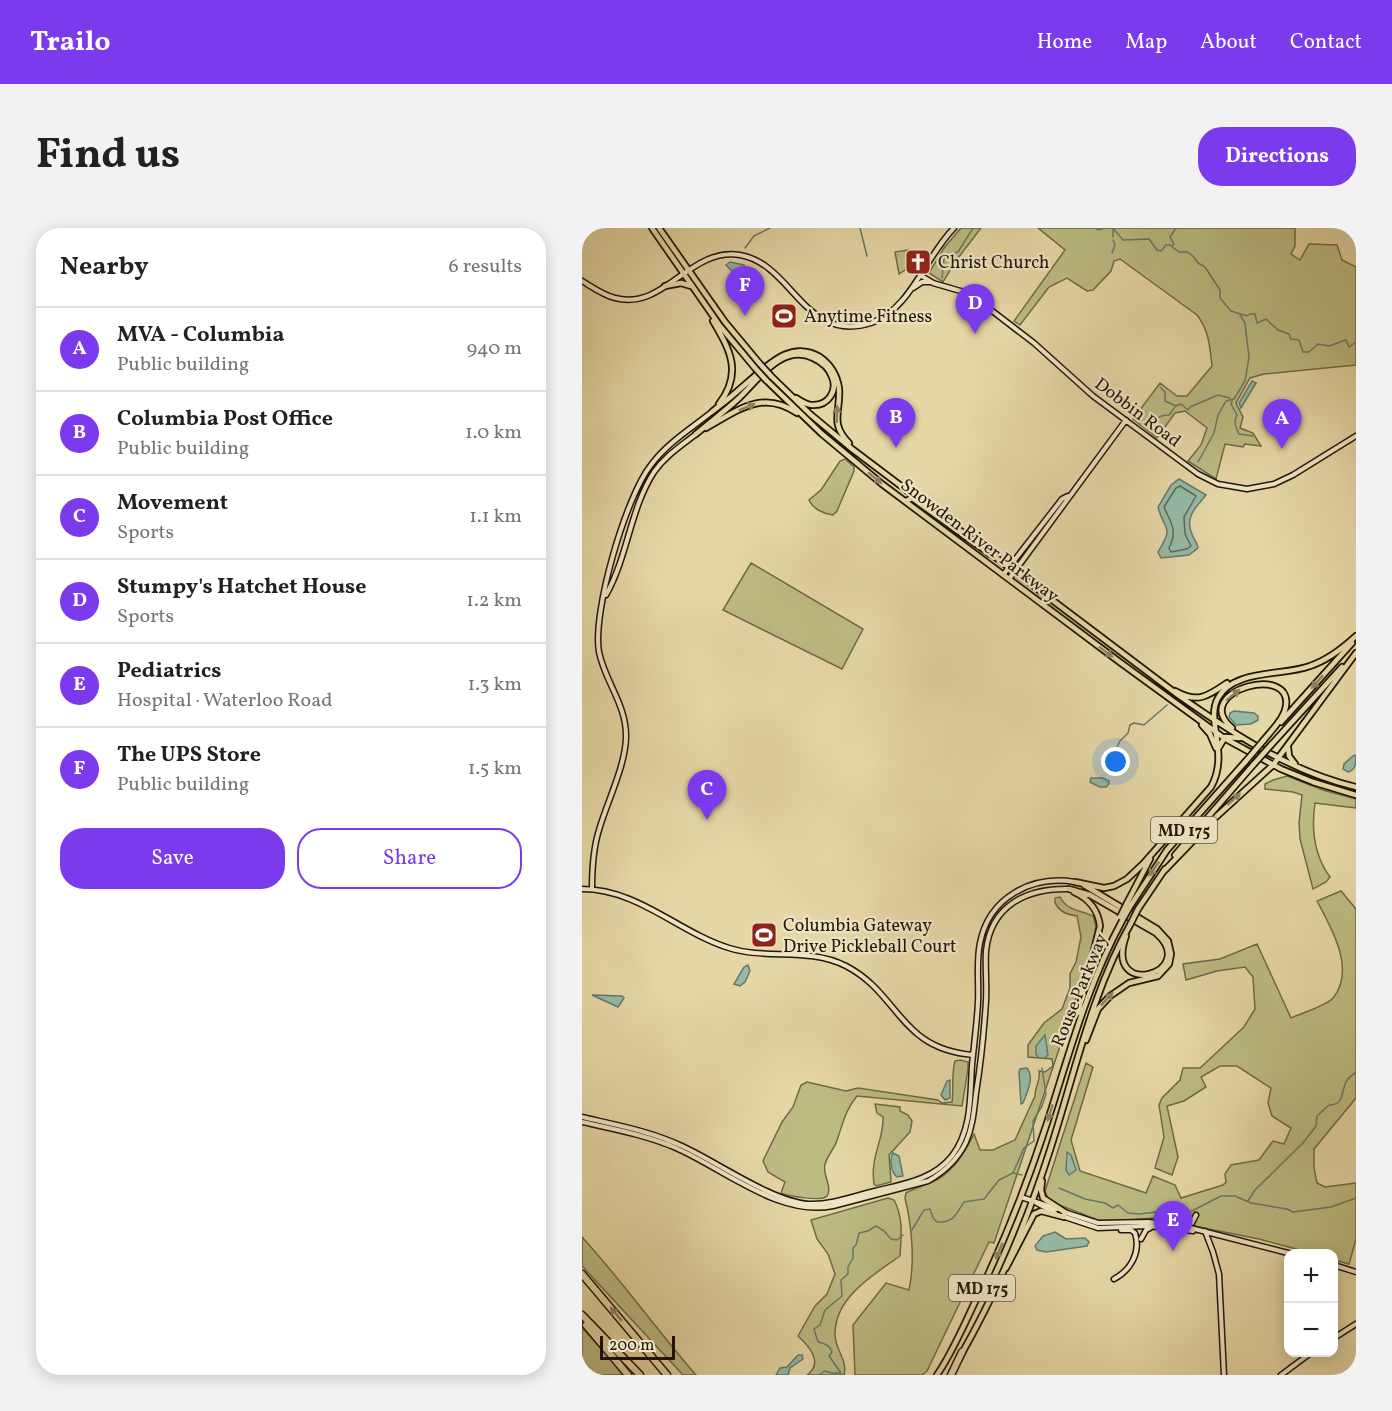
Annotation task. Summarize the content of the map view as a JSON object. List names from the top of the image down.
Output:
{
  "streets": {
    "main road": ["Snowden River Parkway", "MD 175", "Rouse Parkway"],
    "street": ["Dobbin Road"]
  },
  "places": {
    "church": ["Christ Church"],
    "sports": ["Anytime Fitness", "Columbia Gateway Drive Pickleball Court"]
  },
  "scale_bar": "200 m",
  "page": {
    "header": "Trailo",
    "nav": [
      "Home",
      "Map",
      "About",
      "Contact"
    ],
    "title": "Find us",
    "buttons": [
      "Directions",
      ["Save", "Share"]
    ],
    "heading": ["Nearby", "6 results"],
    "pins": [
      "F",
      "D",
      "B",
      "A",
      "C",
      "E"
    ],
    "list": [
      {
        "mark": "A",
        "name": "MVA - Columbia",
        "note": "Public building",
        "value": "940 m"
      },
      {
        "mark": "B",
        "name": "Columbia Post Office",
        "note": "Public building",
        "value": "1.0 km"
      },
      {
        "mark": "C",
        "name": "Movement",
        "note": "Sports",
        "value": "1.1 km"
      },
      {
        "mark": "D",
        "name": "Stumpy's Hatchet House",
        "note": "Sports",
        "value": "1.2 km"
      },
      {
        "mark": "E",
        "name": "Pediatrics",
        "note": "Hospital · Waterloo Road",
        "value": "1.3 km"
      },
      {
        "mark": "F",
        "name": "The UPS Store",
        "note": "Public building",
        "value": "1.5 km"
      }
    ],
    "map_buttons": ["+", "−"],
    "scale": "200 m"
  }
}
